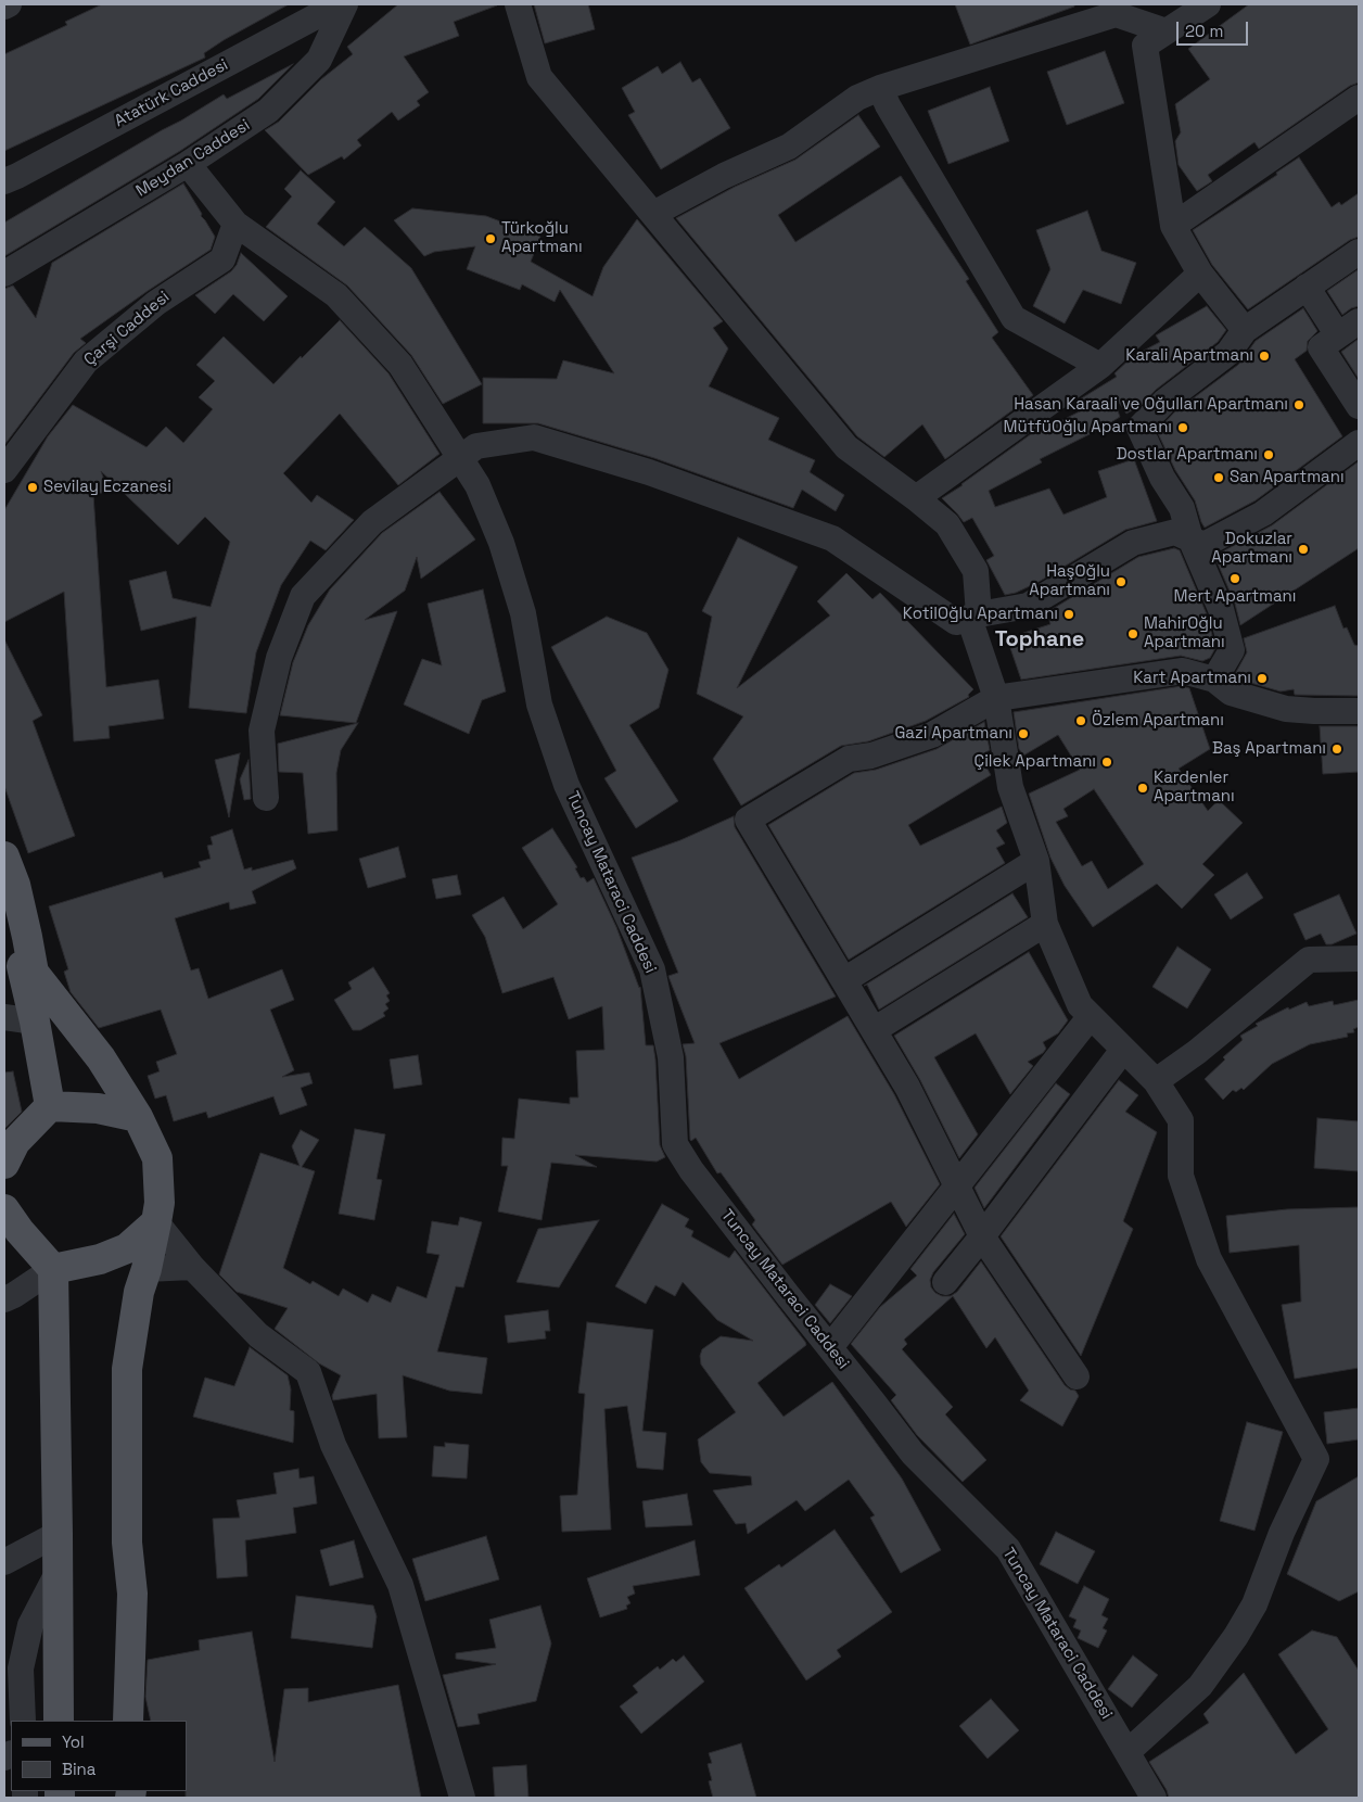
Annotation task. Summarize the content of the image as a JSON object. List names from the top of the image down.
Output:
{
  "streets": {
    "street": [
      "Atatürk Caddesi",
      "Meydan Caddesi",
      "Çarşi Caddesi",
      "Tuncay Mataraci Caddesi"
    ]
  },
  "crossings": [
    ["Meydan Caddesi", "Tuncay Mataraci Caddesi"],
    ["Çarşi Caddesi", "Tuncay Mataraci Caddesi"]
  ],
  "districts": ["Tophane"],
  "places": [
    "Türkoğlu Apartmanı",
    "Karali Apartmanı",
    "Hasan Karaali ve Oğulları Apartmanı",
    "MütfüOğlu Apartmanı",
    "Dostlar Apartmanı",
    "San Apartmanı",
    "Sevilay Eczanesi",
    "Dokuzlar Apartmanı",
    "Mert Apartmanı",
    "HaşOğlu Apartmanı",
    "KotilOğlu Apartmanı",
    "MahirOğlu Apartmanı",
    "Kart Apartmanı",
    "Özlem Apartmanı",
    "Gazi Apartmanı",
    "Baş Apartmanı",
    "Çilek Apartmanı",
    "Kardenler Apartmanı"
  ],
  "legend": ["Yol", "Bina"],
  "scale_bar": "20 m"
}
